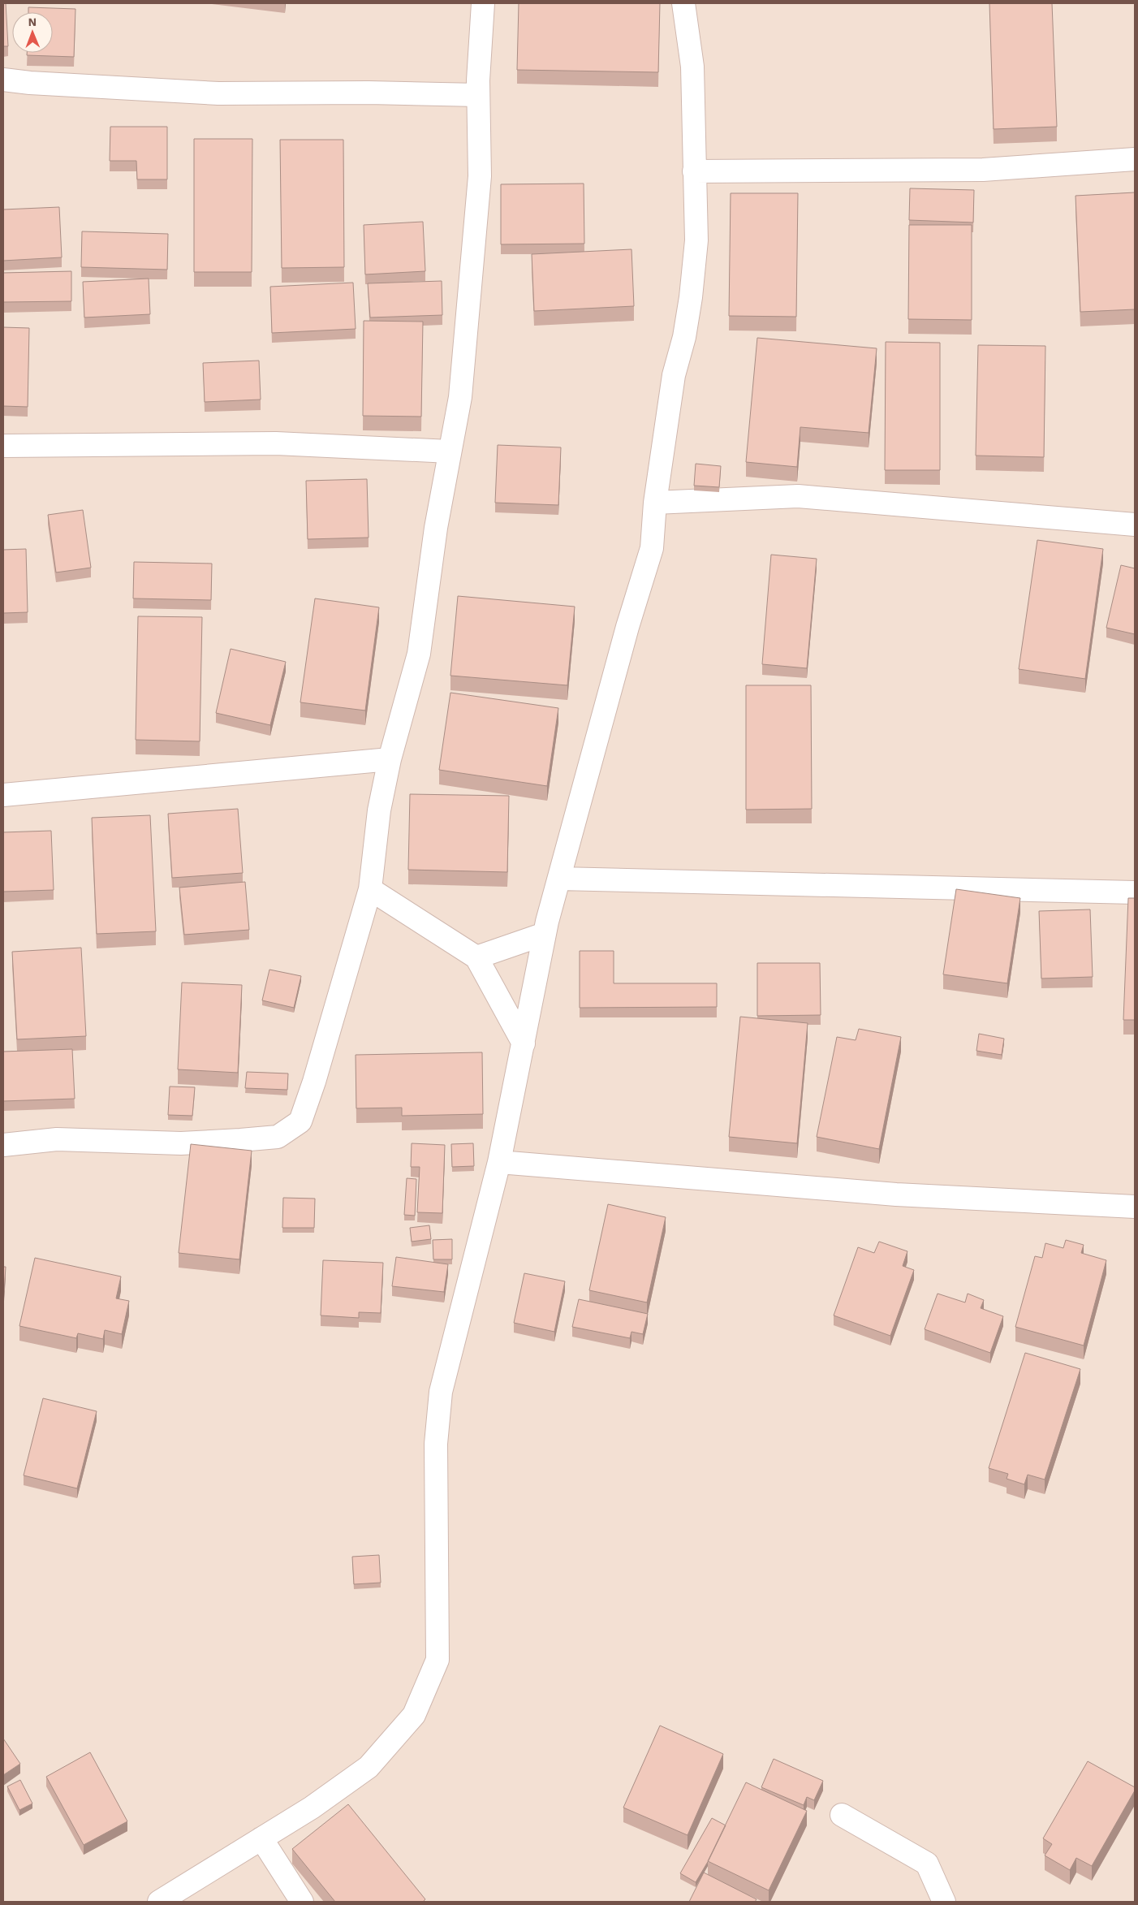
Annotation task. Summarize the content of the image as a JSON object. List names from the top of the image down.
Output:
{
  "north": "top"
}
